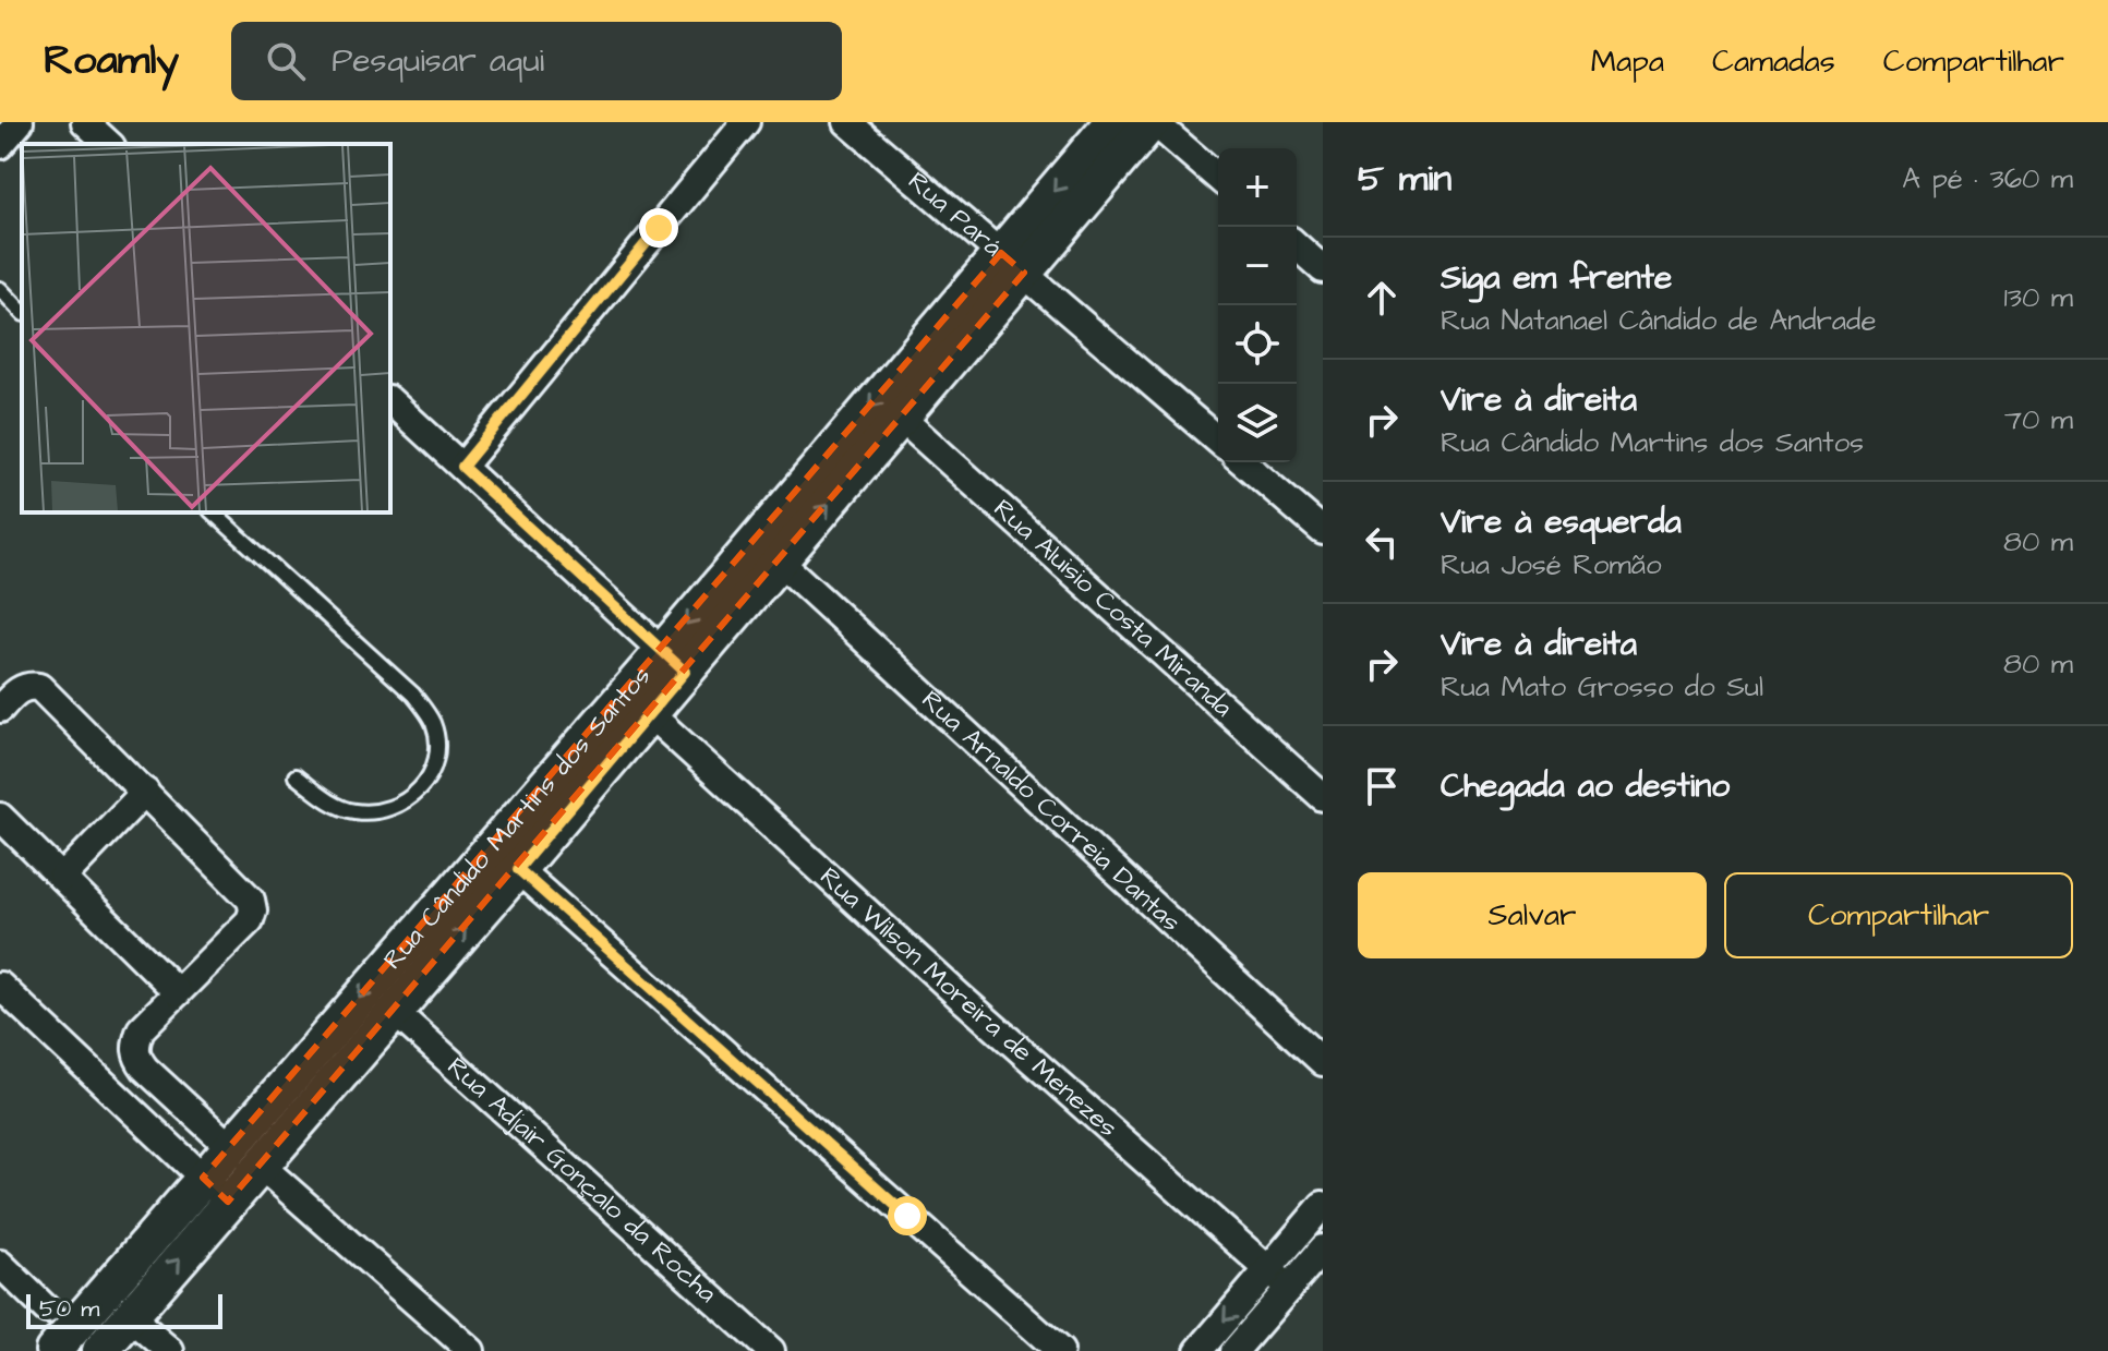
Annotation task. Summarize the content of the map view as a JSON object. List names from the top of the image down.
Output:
{
  "streets": {
    "main road": ["Rua Cândido Martins dos Santos"],
    "street": [
      "Rua Pará",
      "Rua Aluisio Costa Miranda",
      "Rua Arnaldo Correia Dantas",
      "Rua Wilson Moreira de Menezes",
      "Rua Adjair Gonçalo da Rocha"
    ]
  },
  "crossings": [
    ["Rua Pará", "Rua Cândido Martins dos Santos"],
    ["Rua Aluisio Costa Miranda", "Rua Cândido Martins dos Santos"],
    ["Rua Arnaldo Correia Dantas", "Rua Cândido Martins dos Santos"],
    ["Rua Cândido Martins dos Santos", "Rua Wilson Moreira de Menezes"],
    ["Rua Cândido Martins dos Santos", "Rua Adjair Gonçalo da Rocha"]
  ],
  "scale_bar": "50 m",
  "page": {
    "header": "Roamly",
    "search": "Pesquisar aqui",
    "nav": ["Mapa", "Camadas", "Compartilhar"],
    "heading": ["5 min", "A pé · 360 m"],
    "map_buttons": ["+", "−"],
    "list": [
      ["Siga em frente", "Rua Natanael Cândido de Andrade", "130 m"],
      ["Vire à direita", "Rua Cândido Martins dos Santos", "70 m"],
      ["Vire à esquerda", "Rua José Romão", "80 m"],
      ["Vire à direita", "Rua Mato Grosso do Sul", "80 m"],
      "Chegada ao destino"
    ],
    "buttons": ["Salvar", "Compartilhar"],
    "scale": "50 m"
  }
}
